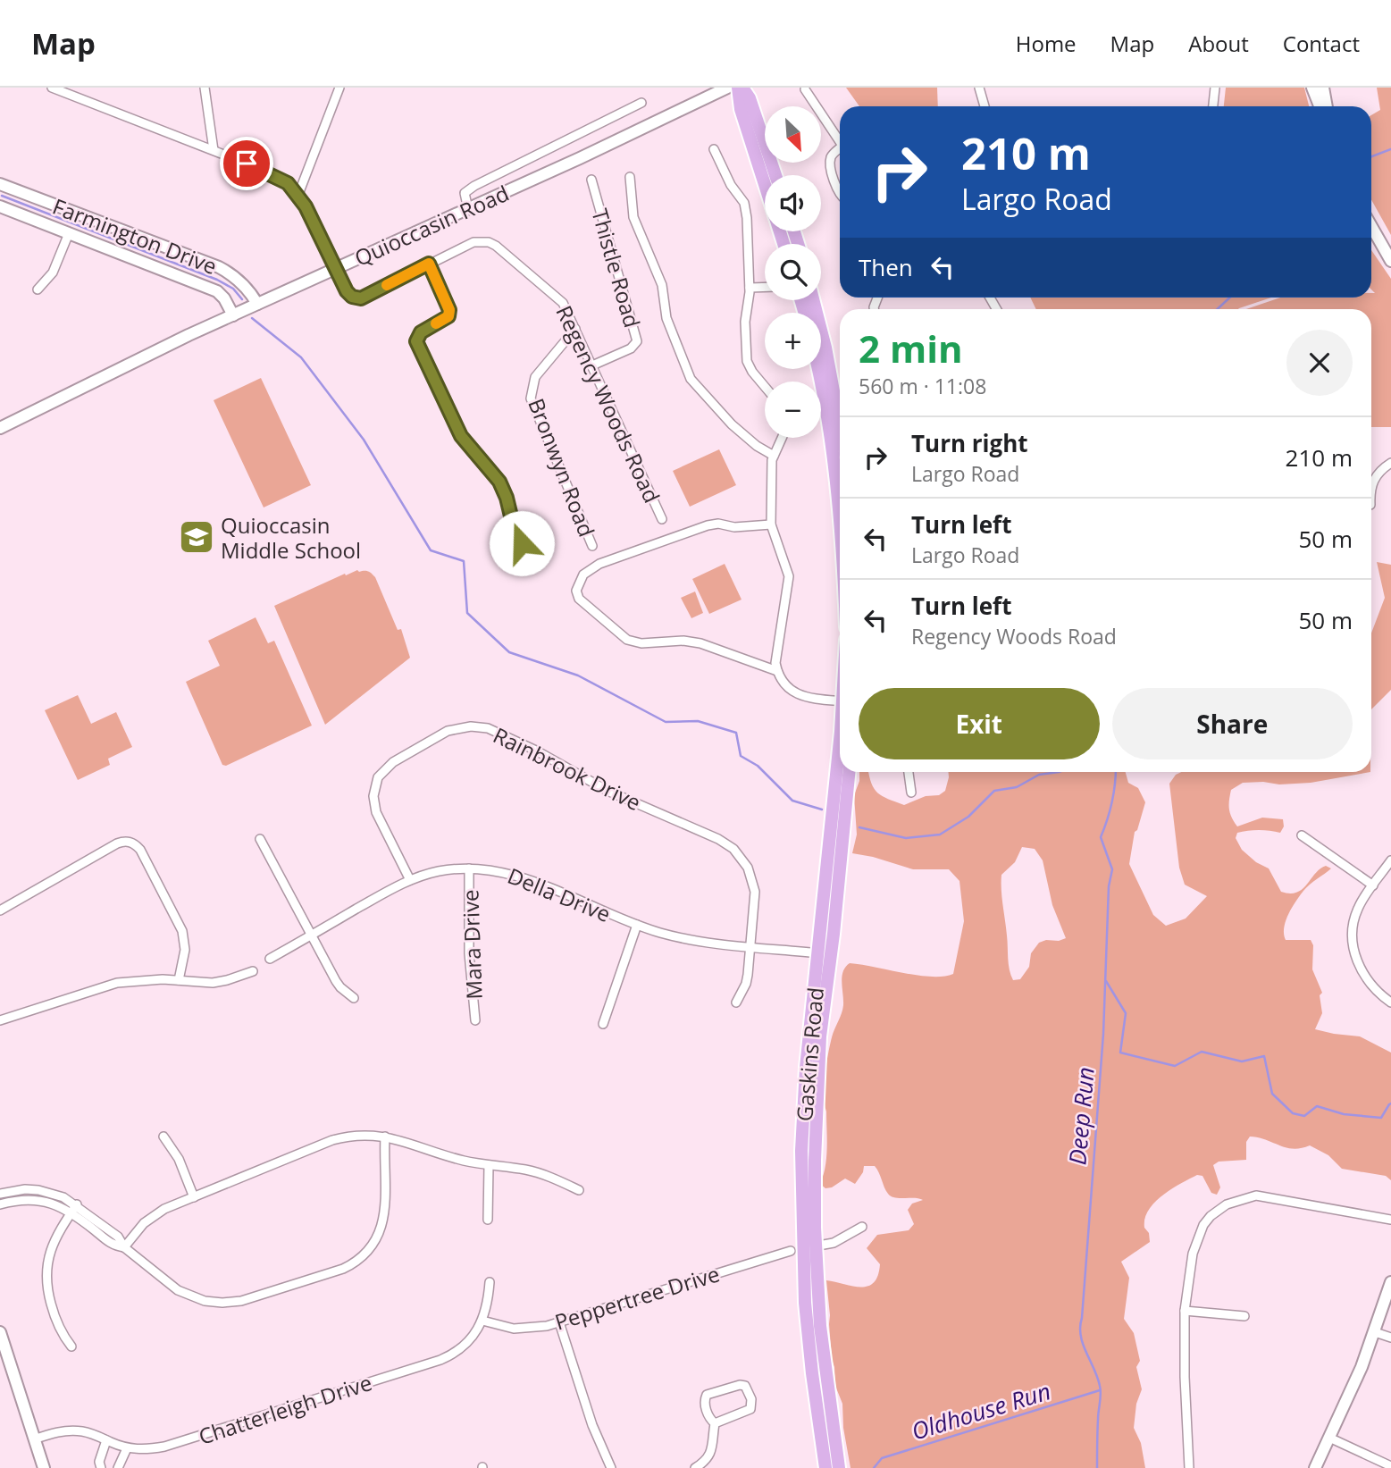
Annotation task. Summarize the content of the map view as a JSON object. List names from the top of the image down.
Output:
{
  "streets": {
    "main road": ["Gaskins Road"],
    "street": [
      "Quioccasin Road",
      "Farmington Drive",
      "Thistle Road",
      "Regency Woods Road",
      "Bronwyn Road",
      "Rainbrook Drive",
      "Della Drive",
      "Mara Drive",
      "Peppertree Drive",
      "Chatterleigh Drive"
    ]
  },
  "crossings": [
    ["Quioccasin Road", "Farmington Drive"],
    ["Quioccasin Road", "Regency Woods Road"],
    ["Thistle Road", "Regency Woods Road"],
    ["Regency Woods Road", "Bronwyn Road"],
    ["Rainbrook Drive", "Della Drive"],
    ["Della Drive", "Mara Drive"],
    ["Della Drive", "Gaskins Road"],
    ["Gaskins Road", "Peppertree Drive"],
    ["Peppertree Drive", "Chatterleigh Drive"]
  ],
  "water": ["Deep Run", "Oldhouse Run"],
  "places": {
    "school or university": ["Quioccasin Middle School"]
  },
  "north": "bottom right",
  "page": {
    "header": "Map",
    "nav": [
      "Home",
      "Map",
      "About",
      "Contact"
    ],
    "map_buttons": ["+", "−"],
    "turn": ["210 m", "Largo Road"],
    "then": "Then",
    "heading": ["2 min", "560 m · 11:08"],
    "list": [
      {
        "name": "Turn right",
        "note": "Largo Road",
        "value": "210 m"
      },
      {
        "name": "Turn left",
        "note": "Largo Road",
        "value": "50 m"
      },
      {
        "name": "Turn left",
        "note": "Regency Woods Road",
        "value": "50 m"
      }
    ],
    "buttons": ["Exit", "Share"]
  }
}
